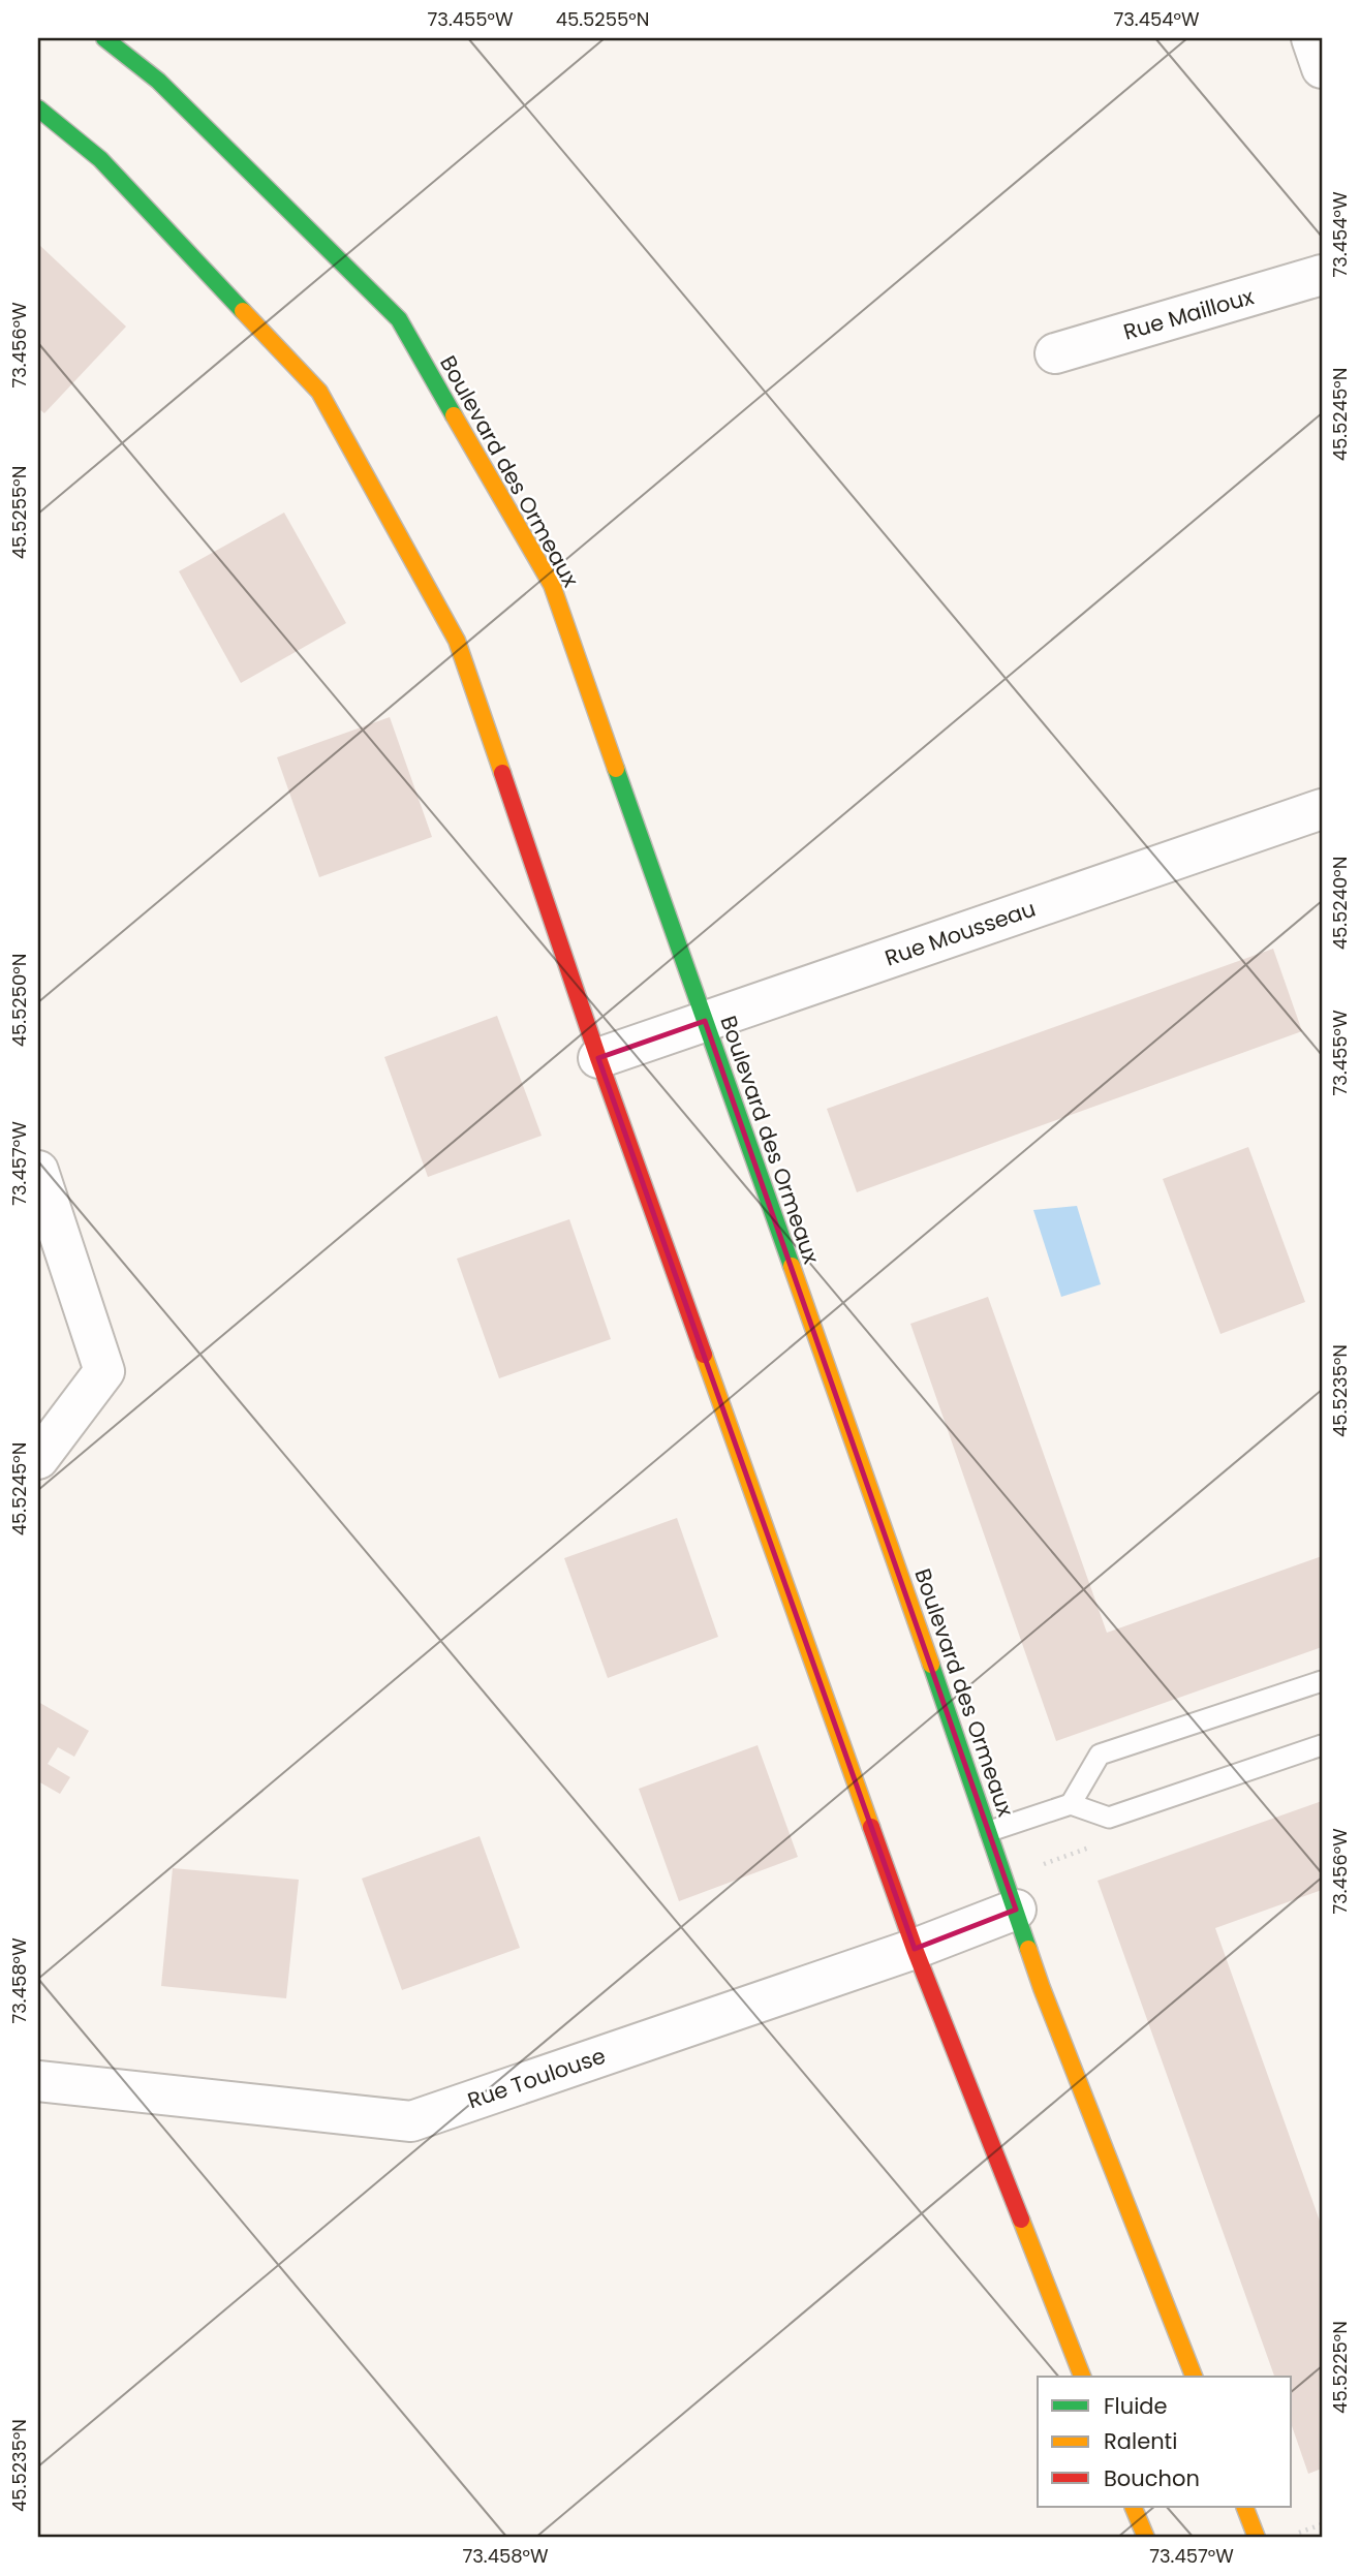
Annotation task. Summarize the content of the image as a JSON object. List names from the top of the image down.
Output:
{
  "streets": {
    "street": [
      "Rue Mailloux",
      "Boulevard des Ormeaux",
      "Rue Mousseau",
      "Rue Toulouse"
    ]
  },
  "crossings": [
    ["Boulevard des Ormeaux", "Rue Mousseau"],
    ["Boulevard des Ormeaux", "Rue Toulouse"]
  ],
  "legend": ["Fluide", "Ralenti", "Bouchon"],
  "coordinates": [
    "73.455°W",
    "45.5255°N",
    "73.454°W",
    "73.456°W",
    "45.5245°N",
    "45.5240°N",
    "45.5250°N",
    "73.457°W",
    "45.5235°N",
    "73.458°W",
    "45.5225°N"
  ]
}
